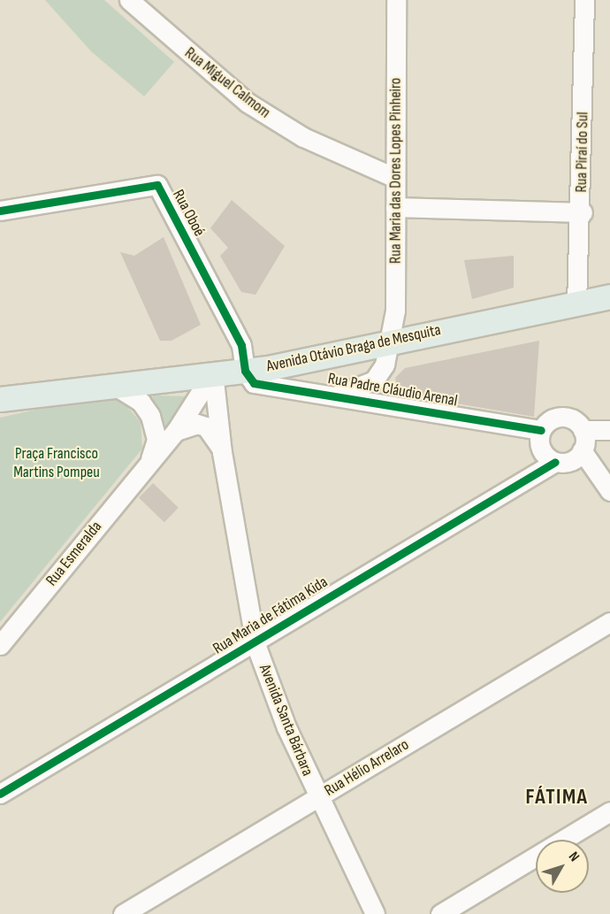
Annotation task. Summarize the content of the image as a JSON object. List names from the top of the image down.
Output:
{
  "streets": {
    "main road": ["Avenida Otávio Braga de Mesquita"],
    "street": [
      "Rua Miguel Calmom",
      "Rua Piraí do Sul",
      "Rua Maria das Dores Lopes Pinheiro",
      "Rua Oboé",
      "Rua Padre Cláudio Arenal",
      "Rua Esmeralda",
      "Rua Maria de Fátima Kida",
      "Avenida Santa Bárbara",
      "Rua Hélio Arrelaro"
    ]
  },
  "crossings": [
    ["Rua Miguel Calmom", "Rua Maria das Dores Lopes Pinheiro"],
    ["Rua Piraí do Sul", "Avenida Otávio Braga de Mesquita"],
    ["Rua Maria das Dores Lopes Pinheiro", "Avenida Otávio Braga de Mesquita"],
    ["Rua Maria das Dores Lopes Pinheiro", "Rua Padre Cláudio Arenal"],
    ["Rua Oboé", "Avenida Otávio Braga de Mesquita"],
    ["Rua Oboé", "Rua Padre Cláudio Arenal"],
    ["Avenida Otávio Braga de Mesquita", "Rua Padre Cláudio Arenal"],
    ["Avenida Otávio Braga de Mesquita", "Rua Esmeralda"],
    ["Avenida Otávio Braga de Mesquita", "Avenida Santa Bárbara"],
    ["Rua Padre Cláudio Arenal", "Rua Maria de Fátima Kida"],
    ["Rua Esmeralda", "Avenida Santa Bárbara"],
    ["Rua Maria de Fátima Kida", "Avenida Santa Bárbara"],
    ["Avenida Santa Bárbara", "Rua Hélio Arrelaro"]
  ],
  "districts": ["FÁTIMA"],
  "parks": ["Praça Francisco Martins Pompeu"],
  "north": "top right"
}
